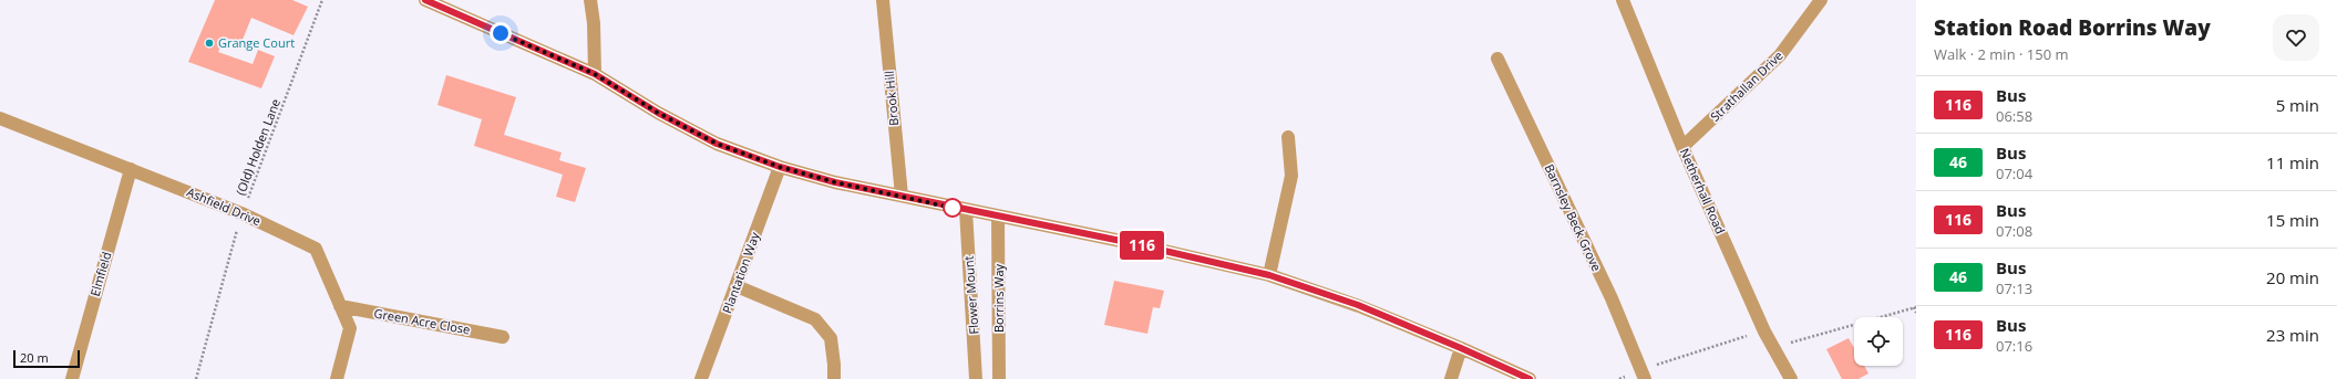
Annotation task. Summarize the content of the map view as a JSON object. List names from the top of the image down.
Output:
{
  "streets": {
    "street": [
      "Strathallan Drive",
      "Brook Hill",
      "Netherhall Road",
      "Ashfield Drive",
      "Barnsley Beck Grove",
      "Plantation Way",
      "Elmfield",
      "Flower Mount",
      "Borrins Way",
      "Green Acre Close"
    ],
    "path": ["(Old) Holden Lane"]
  },
  "crossings": [
    ["Strathallan Drive", "Netherhall Road"],
    ["(Old) Holden Lane", "Ashfield Drive"],
    ["Ashfield Drive", "Elmfield"],
    ["Ashfield Drive", "Green Acre Close"]
  ],
  "places": ["Grange Court"],
  "lines": ["bus line 116"],
  "scale_bar": "20 m",
  "page": {
    "on_map": "116",
    "heading": ["Station Road Borrins Way", "Walk · 2 min · 150 m"],
    "list": [
      {
        "mark": "116",
        "name": "Bus",
        "note": "06:58",
        "value": "5 min"
      },
      {
        "mark": "46",
        "name": "Bus",
        "note": "07:04",
        "value": "11 min"
      },
      {
        "mark": "116",
        "name": "Bus",
        "note": "07:08",
        "value": "15 min"
      },
      {
        "mark": "46",
        "name": "Bus",
        "note": "07:13",
        "value": "20 min"
      },
      {
        "mark": "116",
        "name": "Bus",
        "note": "07:16",
        "value": "23 min"
      }
    ],
    "scale": "20 m"
  }
}
